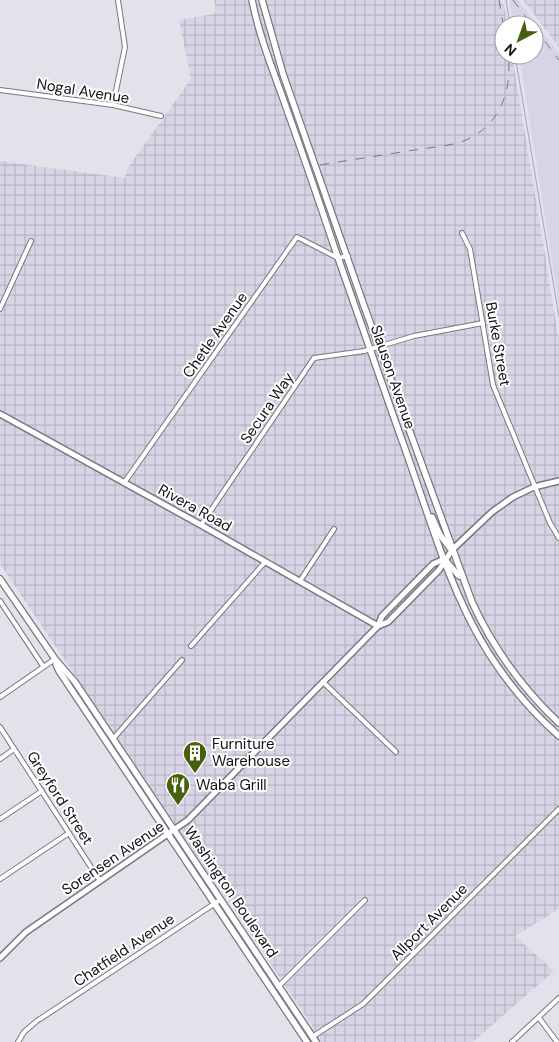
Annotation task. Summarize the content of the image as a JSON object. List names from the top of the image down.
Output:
{
  "streets": {
    "main road": ["Slauson Avenue", "Washington Boulevard"],
    "street": [
      "Nogal Avenue",
      "Chetle Avenue",
      "Burke Street",
      "Secura Way",
      "Rivera Road",
      "Greyford Street",
      "Sorensen Avenue",
      "Allport Avenue",
      "Chatfield Avenue"
    ]
  },
  "crossings": [
    ["Chetle Avenue", "Slauson Avenue"],
    ["Chetle Avenue", "Rivera Road"],
    ["Burke Street", "Secura Way"],
    ["Burke Street", "Sorensen Avenue"],
    ["Slauson Avenue", "Secura Way"],
    ["Slauson Avenue", "Sorensen Avenue"],
    ["Secura Way", "Rivera Road"],
    ["Rivera Road", "Sorensen Avenue"],
    ["Greyford Street", "Sorensen Avenue"],
    ["Sorensen Avenue", "Washington Boulevard"],
    ["Washington Boulevard", "Allport Avenue"],
    ["Washington Boulevard", "Chatfield Avenue"]
  ],
  "places": {
    "building": ["Furniture Warehouse"],
    "restaurant": ["Waba Grill"]
  },
  "north": "bottom left"
}
